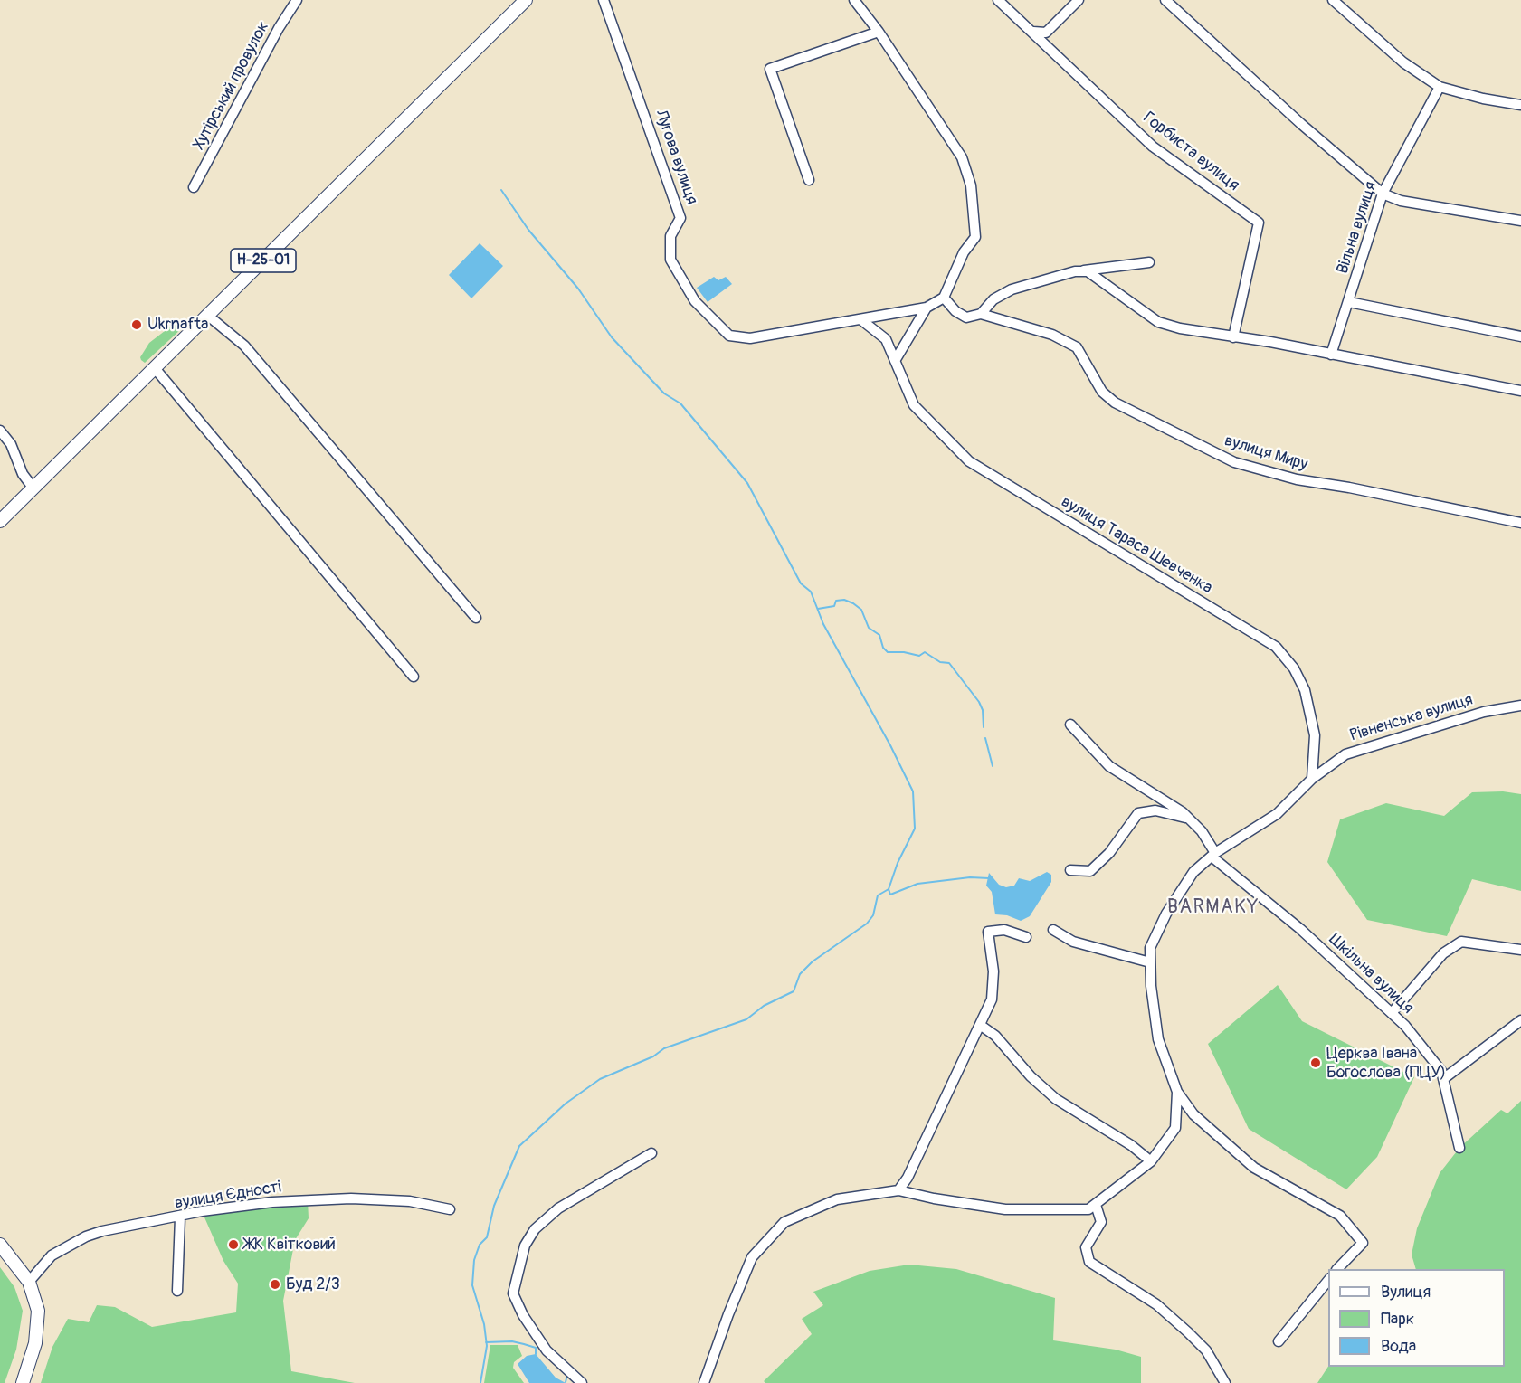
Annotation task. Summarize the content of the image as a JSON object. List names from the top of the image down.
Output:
{
  "streets": {
    "main road": ["Н-25-01"],
    "street": [
      "Хутірський провулок",
      "Горбиста вулиця",
      "Лугова вулиця",
      "Вільна вулиця",
      "вулиця Миру",
      "вулиця Тараса Шевченка",
      "Рівненська вулиця",
      "Шкільна вулиця",
      "вулиця Єдності"
    ]
  },
  "crossings": [
    ["Лугова вулиця", "вулиця Тараса Шевченка"],
    ["вулиця Тараса Шевченка", "Рівненська вулиця"],
    ["Рівненська вулиця", "Шкільна вулиця"]
  ],
  "districts": ["BARMAKY"],
  "places": [
    "Ukrnafta",
    "Церква Івана Богослова (ПЦУ)",
    "ЖК Квітковий",
    "Буд 2/3"
  ],
  "legend": ["Вулиця", "Парк", "Вода"]
}
